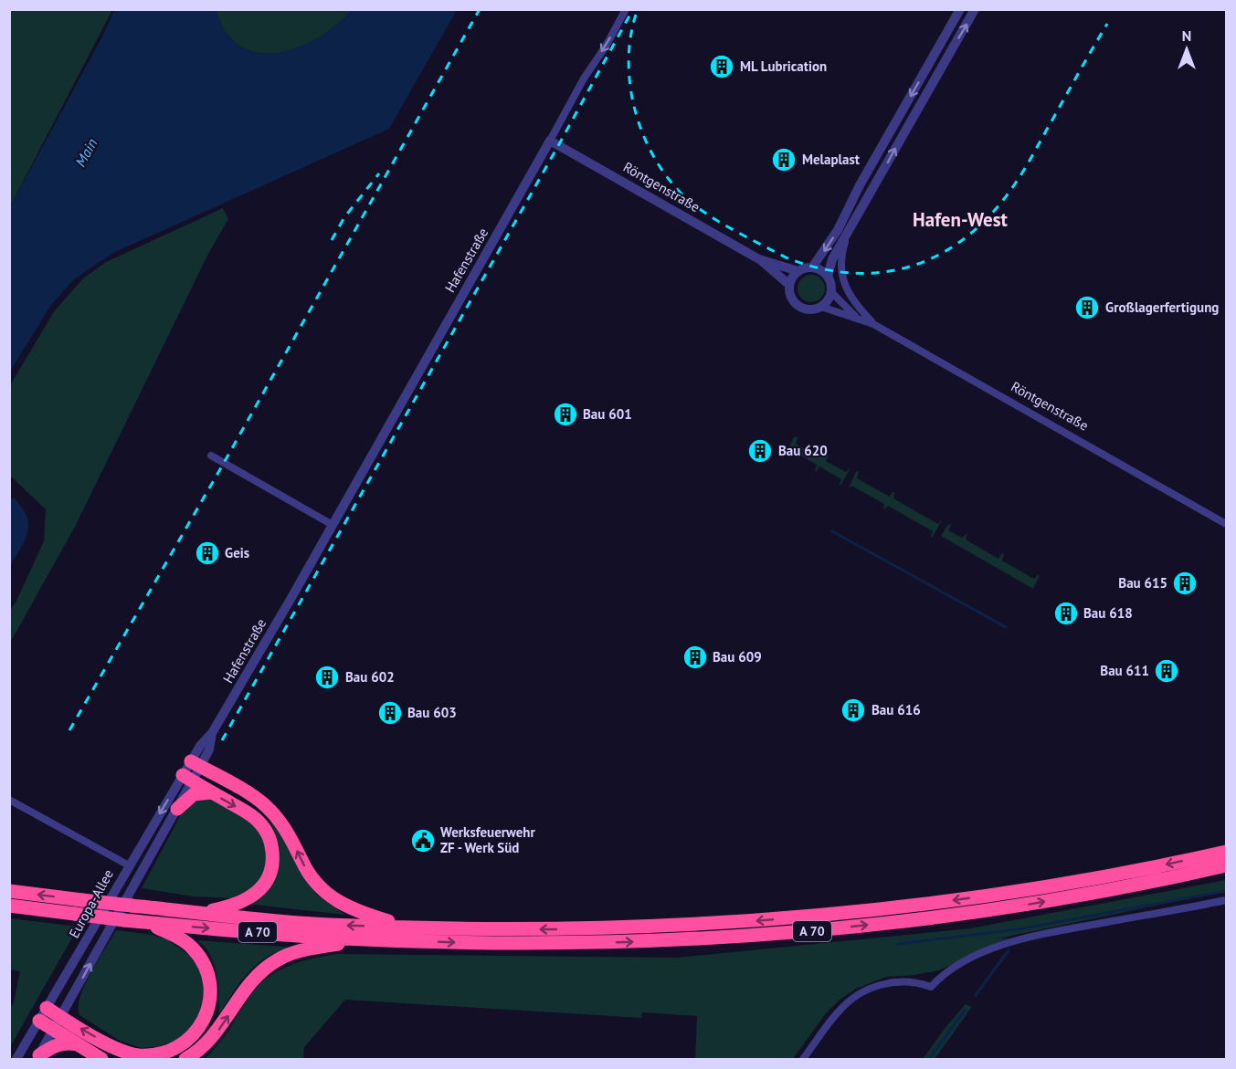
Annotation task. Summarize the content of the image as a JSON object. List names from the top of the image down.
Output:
{
  "streets": {
    "highway": ["A 70"],
    "street": ["Röntgenstraße", "Hafenstraße", "Europa-Allee"]
  },
  "crossings": [
    ["Röntgenstraße", "Hafenstraße"],
    ["Hafenstraße", "Europa-Allee"]
  ],
  "districts": ["Hafen-West"],
  "water": ["Main"],
  "places": {
    "building": [
      "ML Lubrication",
      "Melaplast",
      "Großlagerfertigung",
      "Bau 601",
      "Bau 620",
      "Geis",
      "Bau 615",
      "Bau 618",
      "Bau 609",
      "Bau 611",
      "Bau 602",
      "Bau 616",
      "Bau 603"
    ],
    "public building": ["Werksfeuerwehr ZF - Werk Süd"]
  },
  "north": "top"
}
